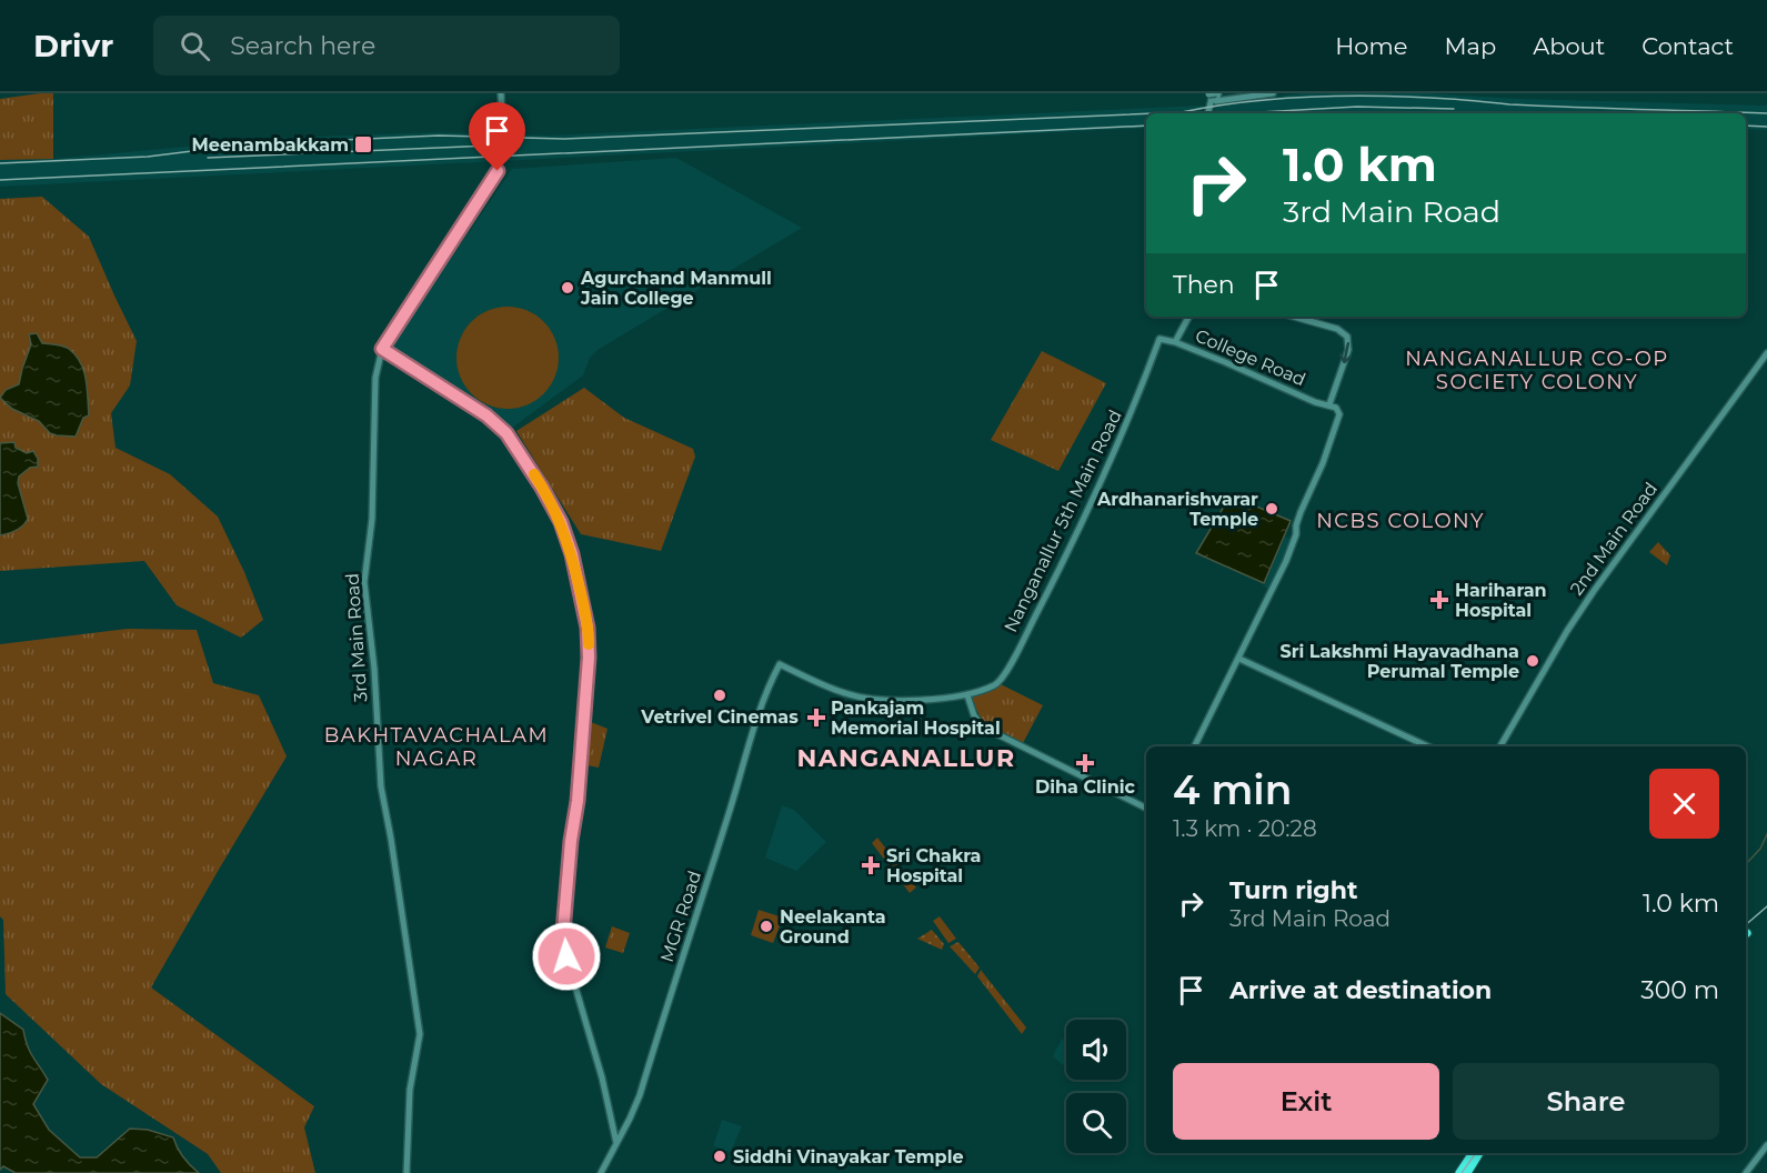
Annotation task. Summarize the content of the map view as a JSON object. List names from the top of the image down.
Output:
{
  "streets": {
    "street": [
      "College Road",
      "Nanganallur 5th Main Road",
      "2nd Main Road",
      "3rd Main Road",
      "MGR Road"
    ]
  },
  "crossings": [
    ["College Road", "Nanganallur 5th Main Road"],
    ["Nanganallur 5th Main Road", "MGR Road"]
  ],
  "districts": [
    "NANGANALLUR CO-OP SOCIETY COLONY",
    "NCBS COLONY",
    "BAKHTAVACHALAM NAGAR",
    "NANGANALLUR"
  ],
  "places": {
    "transit": ["Meenambakkam"],
    "other": [
      "Agurchand Manmull Jain College",
      "Ardhanarishvarar Temple",
      "Sri Lakshmi Hayavadhana Perumal Temple",
      "Vetrivel Cinemas",
      "Neelakanta Ground",
      "Siddhi Vinayakar Temple"
    ],
    "health": [
      "Hariharan Hospital",
      "Pankajam Memorial Hospital",
      "Diha Clinic",
      "Sri Chakra Hospital"
    ]
  },
  "page": {
    "header": "Drivr",
    "search": "Search here",
    "nav": [
      "Home",
      "Map",
      "About",
      "Contact"
    ],
    "turn": ["1.0 km", "3rd Main Road"],
    "then": "Then",
    "heading": ["4 min", "1.3 km · 20:28"],
    "list": [
      {
        "name": "Turn right",
        "note": "3rd Main Road",
        "value": "1.0 km"
      },
      {
        "name": "Arrive at destination",
        "value": "300 m"
      }
    ],
    "buttons": ["Exit", "Share"]
  }
}
